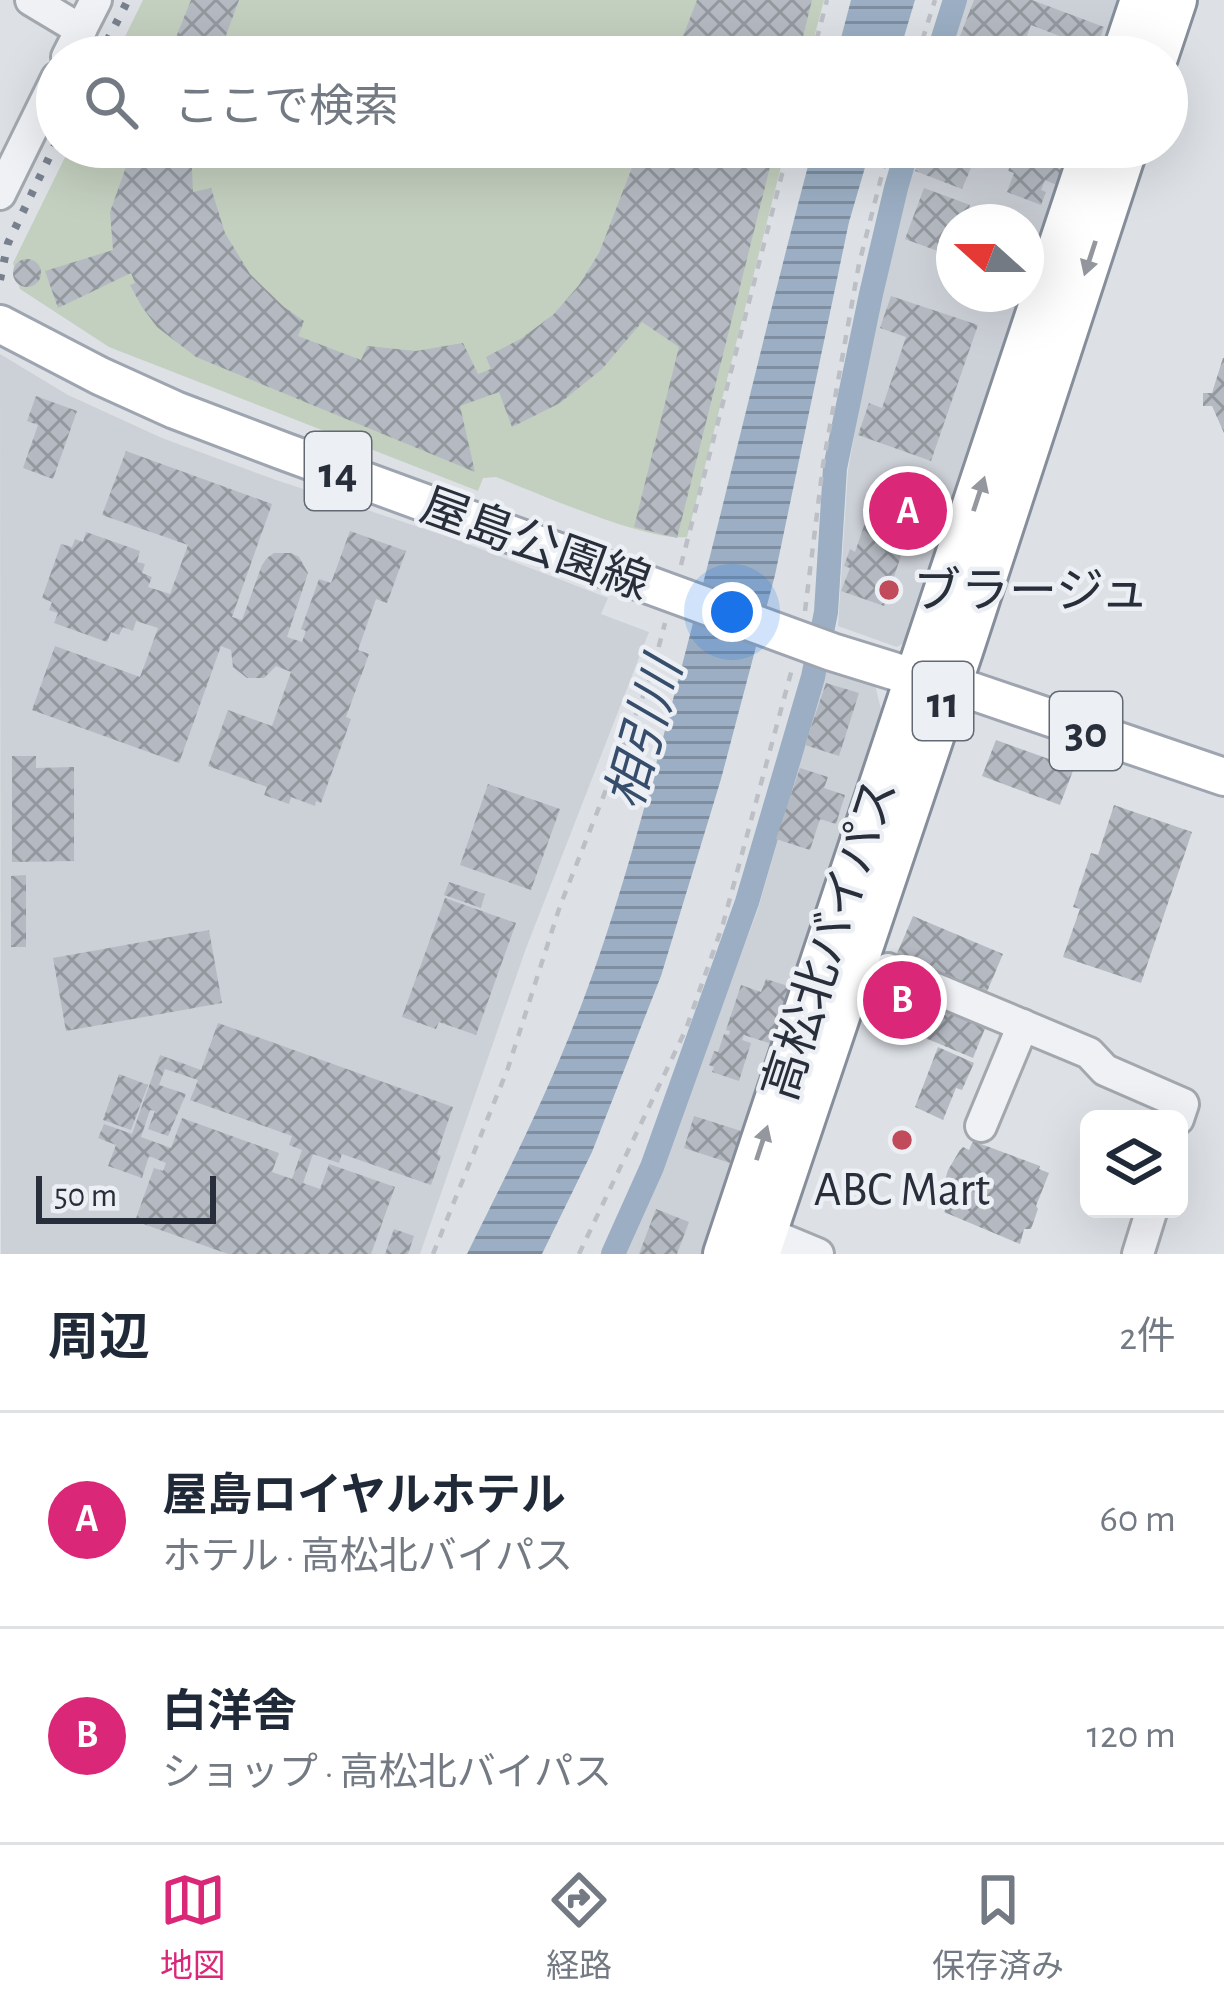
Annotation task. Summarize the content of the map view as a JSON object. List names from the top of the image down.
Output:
{
  "streets": {
    "highway": ["11", "高松北バイパス"],
    "main road": ["14", "屋島公園線", "30"]
  },
  "crossings": [
    ["屋島公園線", "30"],
    ["屋島公園線", "高松北バイパス"],
    ["30", "高松北バイパス"]
  ],
  "water": ["相引川"],
  "places": ["ブラージュ", "ABC Mart"],
  "scale_bar": "50 m",
  "north": "left",
  "page": {
    "search": "ここで検索",
    "pins": ["A", "B"],
    "scale": "50 m",
    "heading": ["周辺", "2件"],
    "list": [
      {
        "mark": "A",
        "name": "屋島ロイヤルホテル",
        "note": "ホテル · 高松北バイパス",
        "value": "60 m"
      },
      {
        "mark": "B",
        "name": "白洋舎",
        "note": "ショップ · 高松北バイパス",
        "value": "120 m"
      }
    ],
    "nav": ["地図", "経路", "保存済み"]
  }
}
